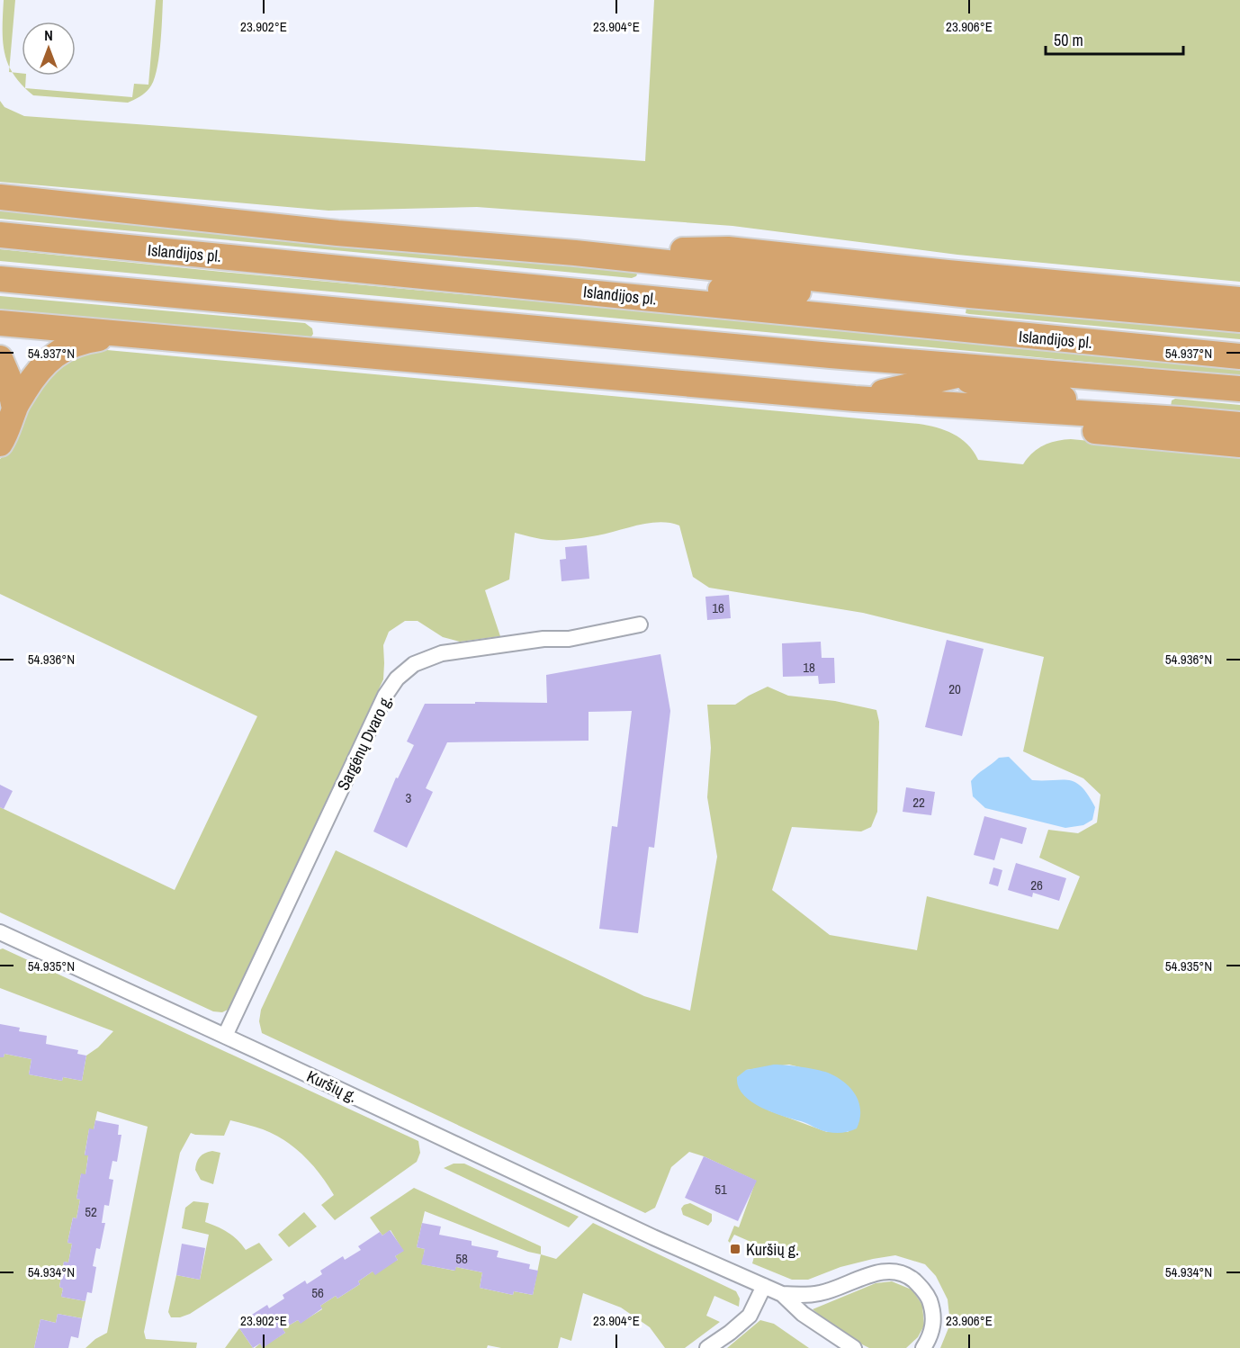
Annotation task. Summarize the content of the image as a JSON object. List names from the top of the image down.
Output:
{
  "streets": {
    "highway": ["Islandijos pl."],
    "street": ["Sargėnų Dvaro g.", "Kuršių g."]
  },
  "crossings": [
    ["Sargėnų Dvaro g.", "Kuršių g."]
  ],
  "places": {
    "transit": ["Kuršių g."]
  },
  "house_numbers": [
    "16",
    "18",
    "20",
    "3",
    "22",
    "26",
    "51",
    "52",
    "58",
    "56"
  ],
  "scale_bar": "50 m",
  "north": "top",
  "coordinates": [
    "23.902°E",
    "23.904°E",
    "23.906°E",
    "54.937°N",
    "54.936°N",
    "54.935°N",
    "54.934°N"
  ]
}
